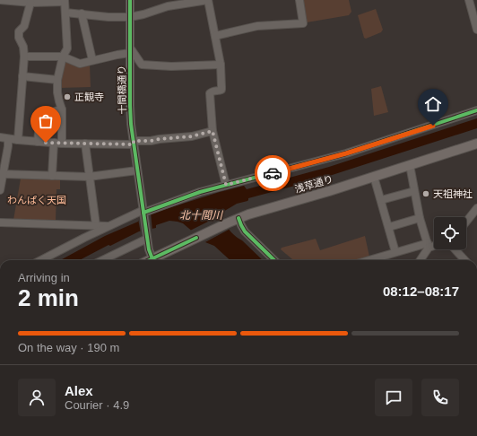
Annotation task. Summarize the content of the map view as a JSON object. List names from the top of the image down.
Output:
{
  "streets": {
    "main road": ["浅草通り"],
    "street": ["十間橋通り"]
  },
  "water": ["北十間川"],
  "parks": ["わんぱく天国"],
  "places": ["正観寺", "天祖神社"],
  "page": {
    "heading": ["2 min", "Arriving in", "08:12–08:17"],
    "panel": ["Alex", "Courier · 4.9"],
    "bar": "On the way · 190 m"
  }
}
